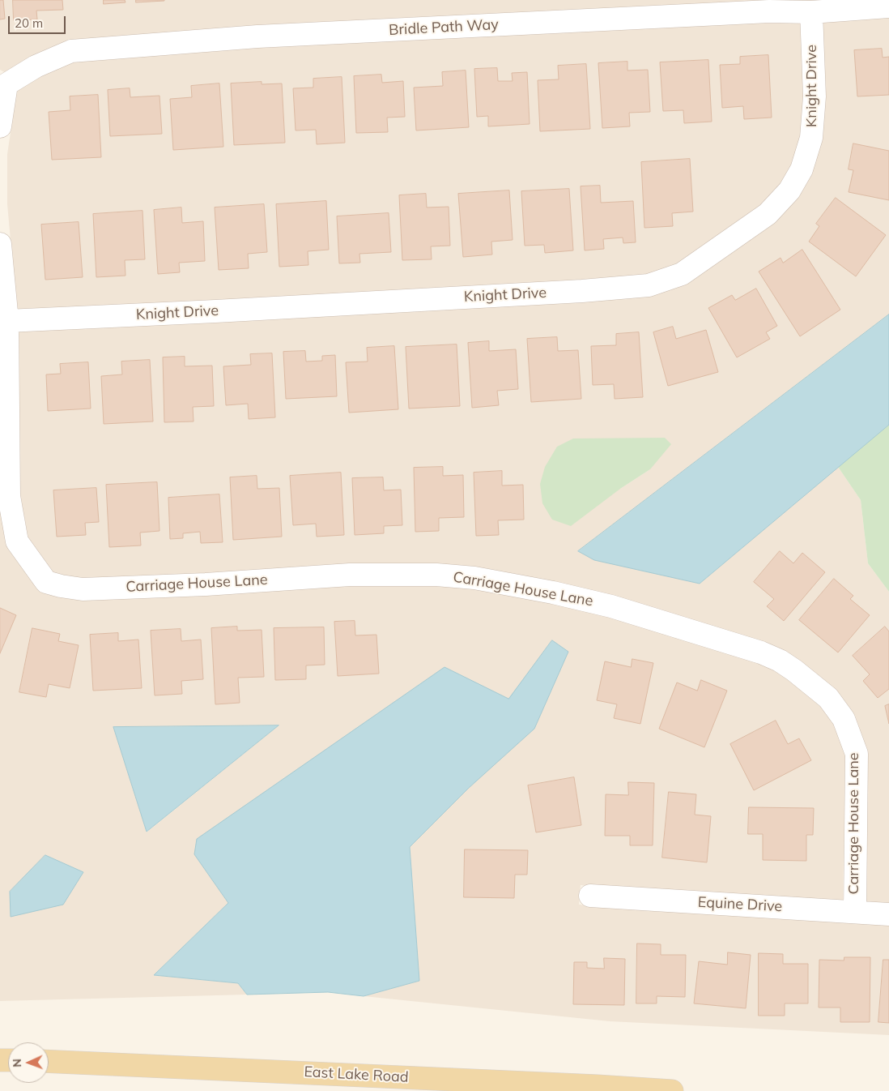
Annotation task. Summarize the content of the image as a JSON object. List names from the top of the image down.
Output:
{
  "streets": {
    "main road": ["East Lake Road"],
    "street": [
      "Bridle Path Way",
      "Knight Drive",
      "Carriage House Lane",
      "Equine Drive"
    ]
  },
  "crossings": [
    ["Bridle Path Way", "Knight Drive"],
    ["Knight Drive", "Carriage House Lane"],
    ["Carriage House Lane", "Equine Drive"]
  ],
  "scale_bar": "20 m",
  "north": "left"
}
